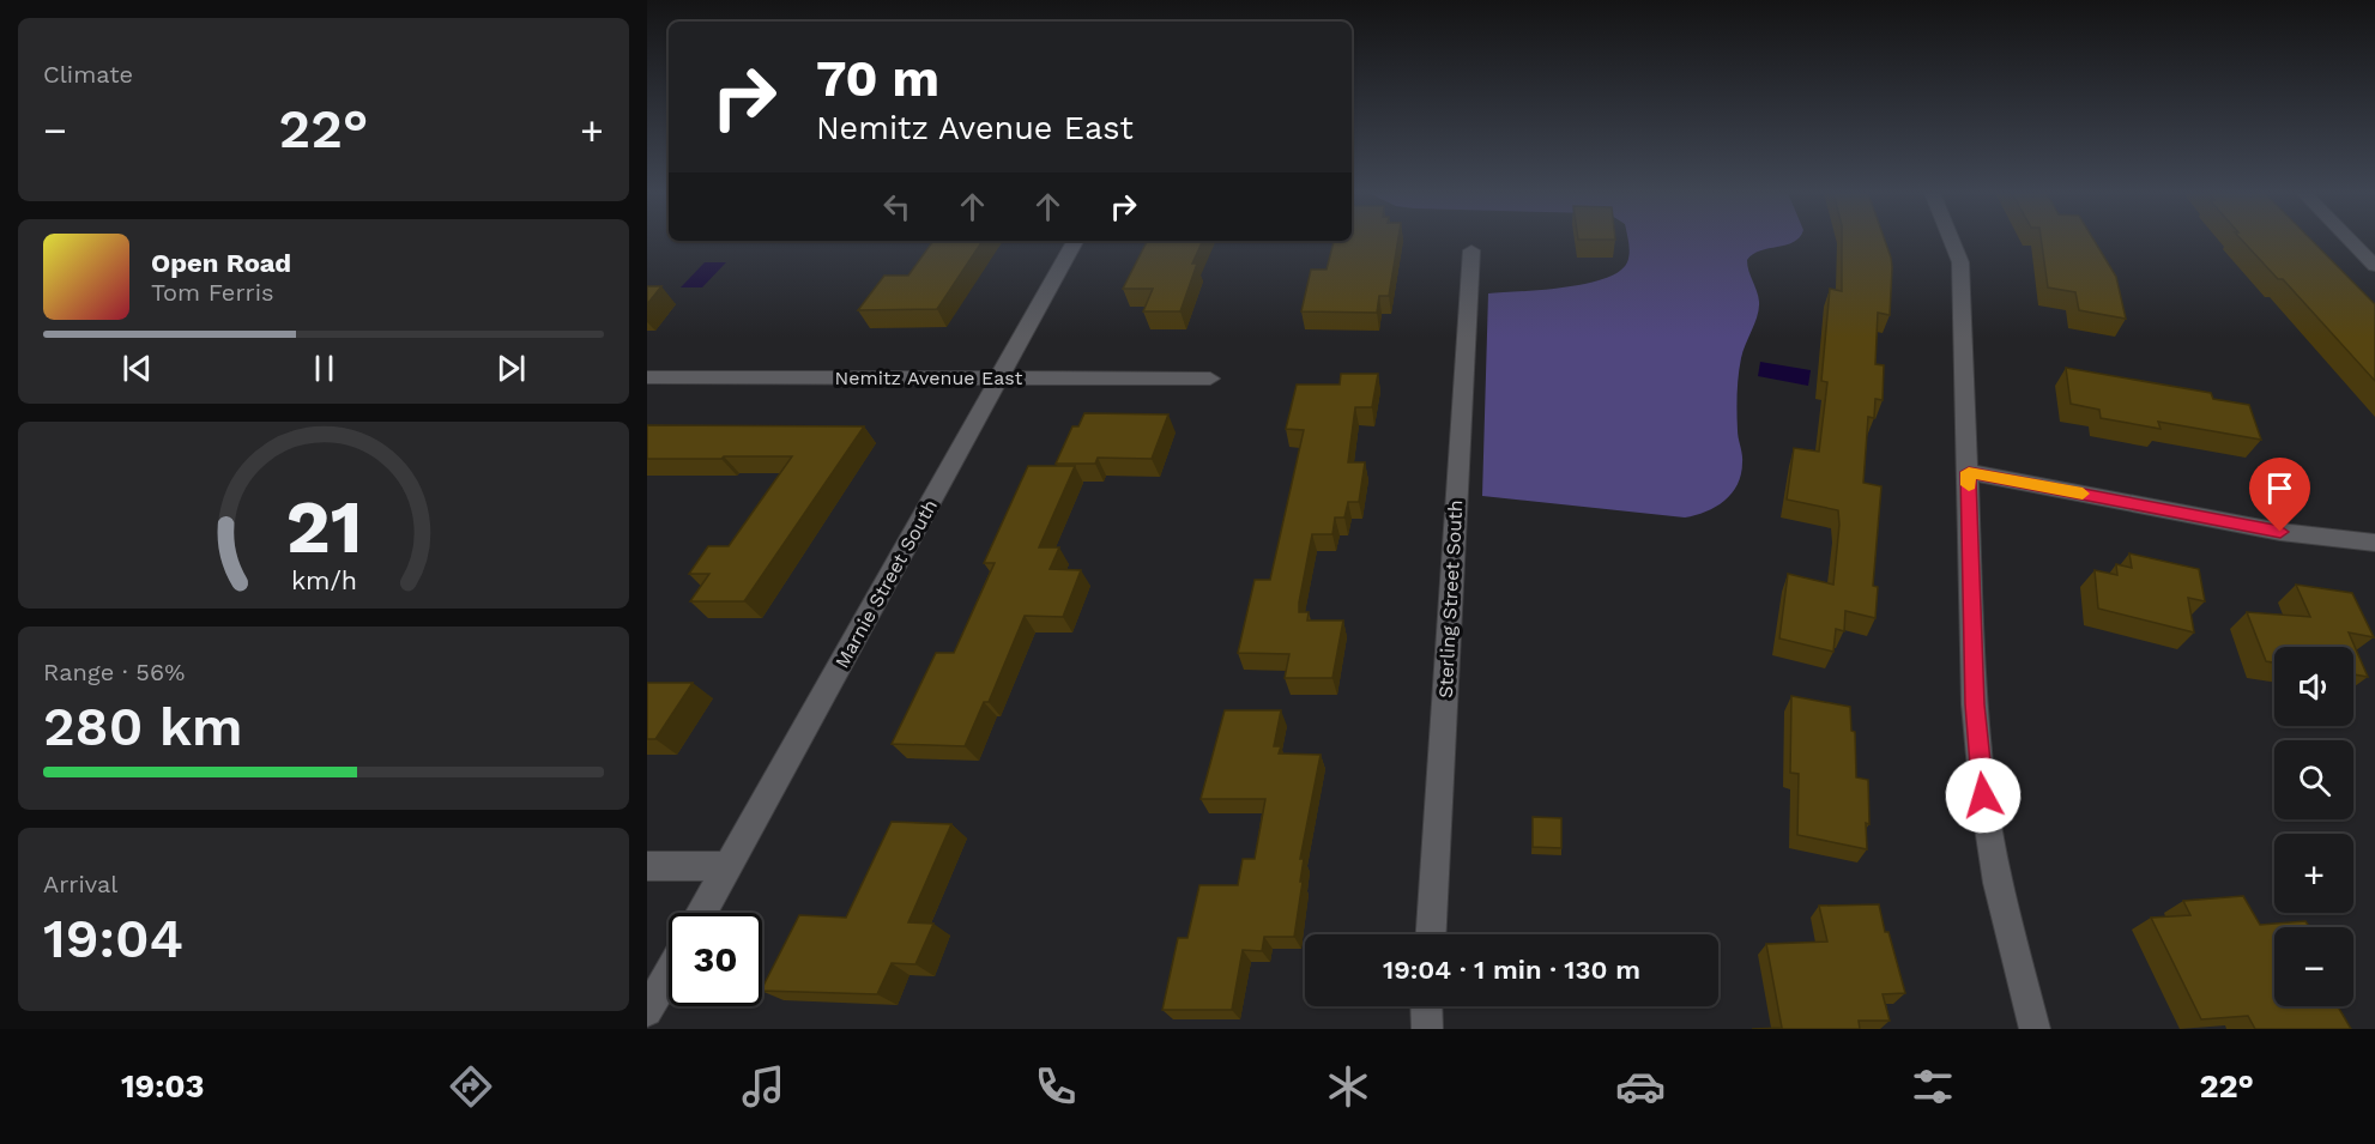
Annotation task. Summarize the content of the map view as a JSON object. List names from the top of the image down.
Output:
{
  "streets": {
    "street": ["Nemitz Avenue East", "Marnie Street South", "Sterling Street South"]
  },
  "crossings": [
    ["Nemitz Avenue East", "Marnie Street South"]
  ],
  "page": {
    "tile": [
      "Climate",
      ["Range · 56%", "280 km"],
      ["Arrival", "19:04"]
    ],
    "turn": ["70 m", "Nemitz Avenue East"],
    "heat": ["−", "22°", "+"],
    "song": ["Open Road", "Tom Ferris"],
    "map_buttons": ["+", "−"],
    "limit": "30",
    "trip": "19:04 · 1 min · 130 m",
    "tabs": ["19:03", "22°"],
    "gauge": ["21", "km/h"]
  }
}
